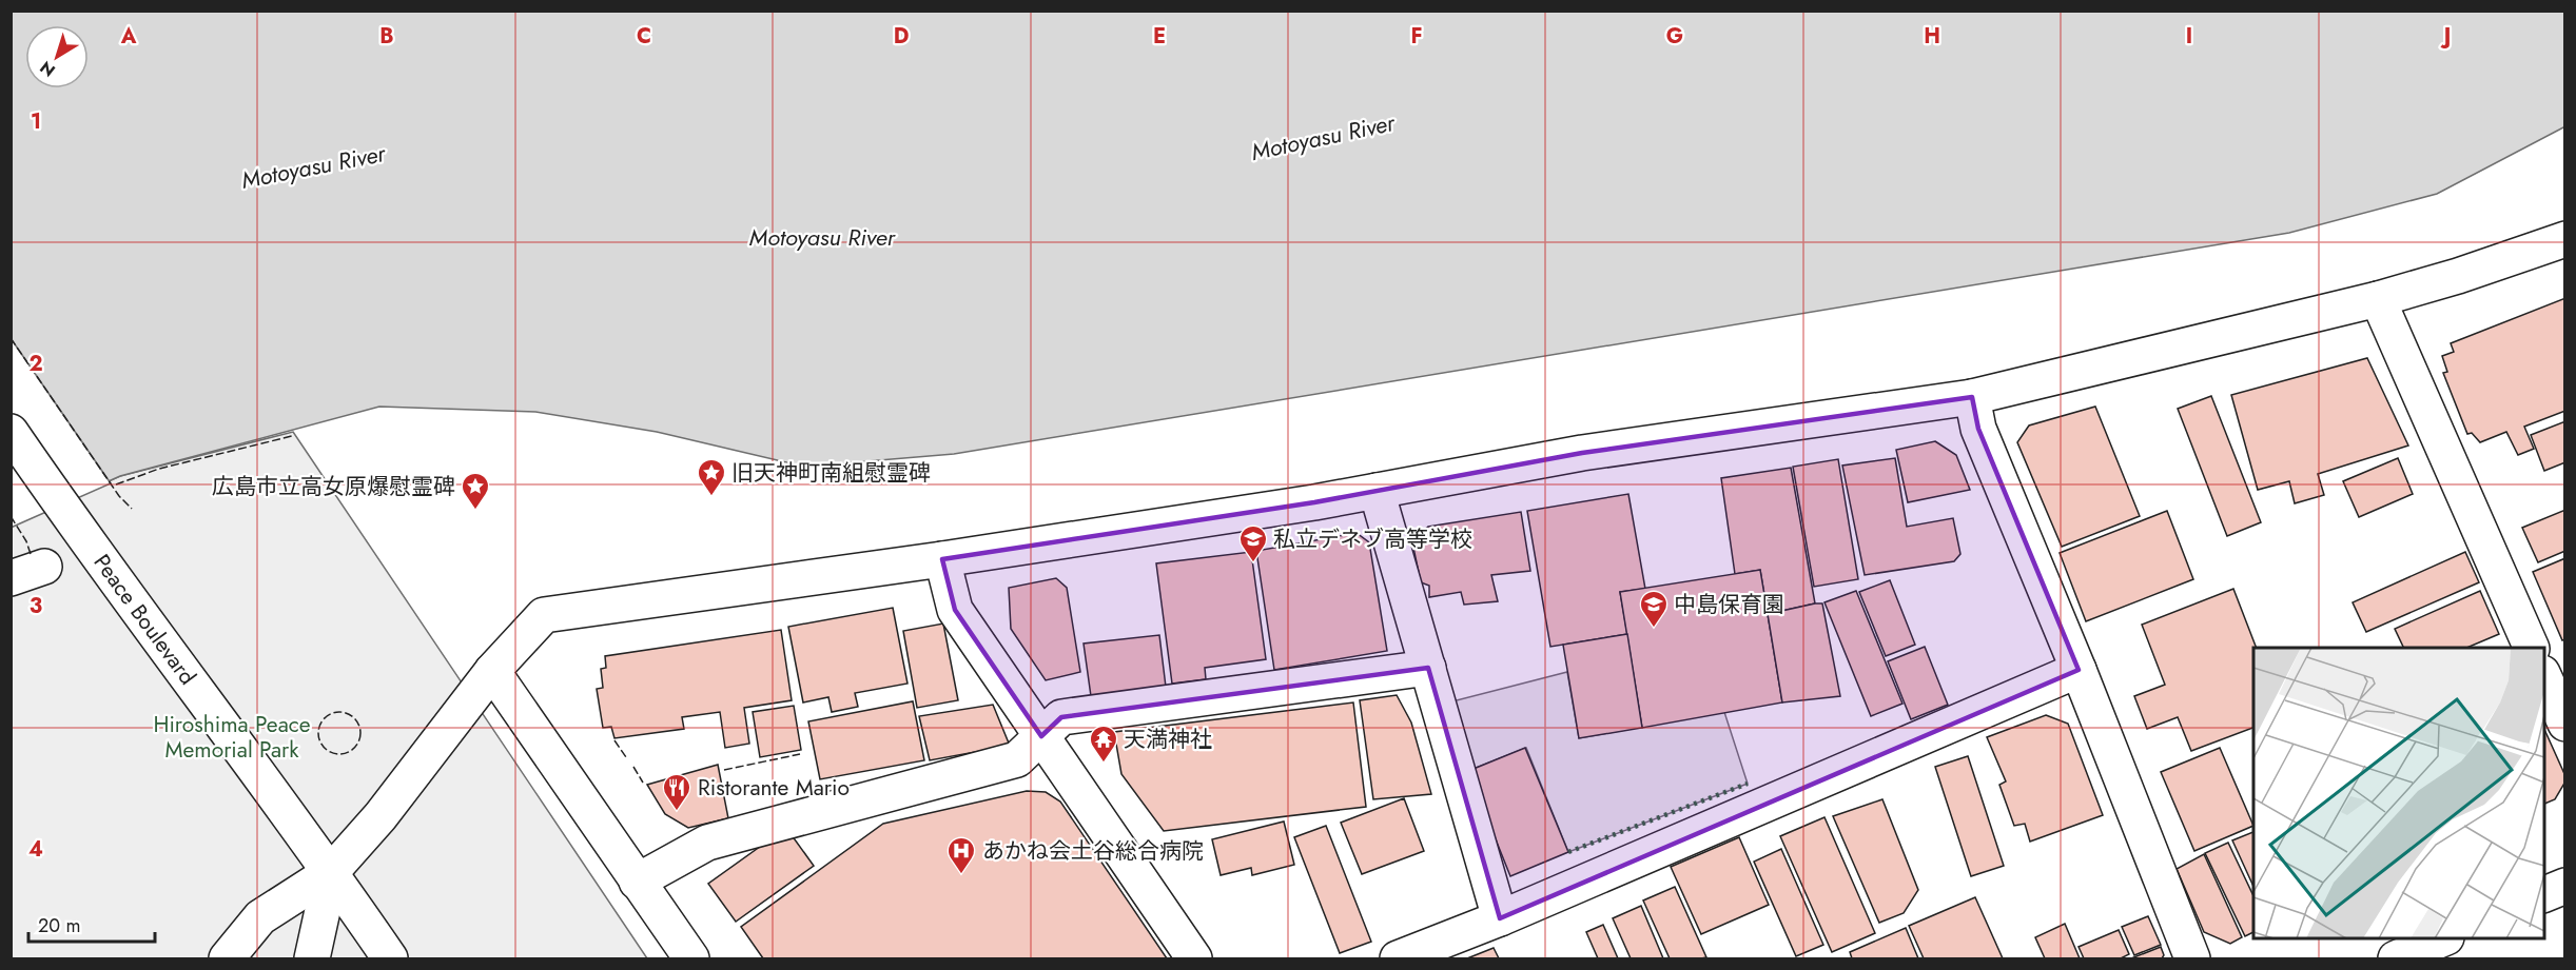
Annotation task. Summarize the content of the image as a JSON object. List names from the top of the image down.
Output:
{
  "streets": {
    "street": ["Peace Boulevard"]
  },
  "water": ["Motoyasu River"],
  "parks": ["Hiroshima Peace Memorial Park"],
  "places": {
    "place": ["旧天神町南組慰霊碑", "広島市立高女原爆慰霊碑"],
    "school or university": ["私立デネブ高等学校", "中島保育園"],
    "temple": ["天満神社"],
    "restaurant": ["Ristorante Mario"],
    "hospital": ["あかね会土谷総合病院"]
  },
  "scale_bar": "20 m",
  "north": "bottom left",
  "grid": {
    "columns": [
      "A",
      "B",
      "C",
      "D",
      "E",
      "F",
      "G",
      "H",
      "I",
      "J"
    ],
    "rows": [
      "1",
      "2",
      "3",
      "4"
    ]
  }
}
